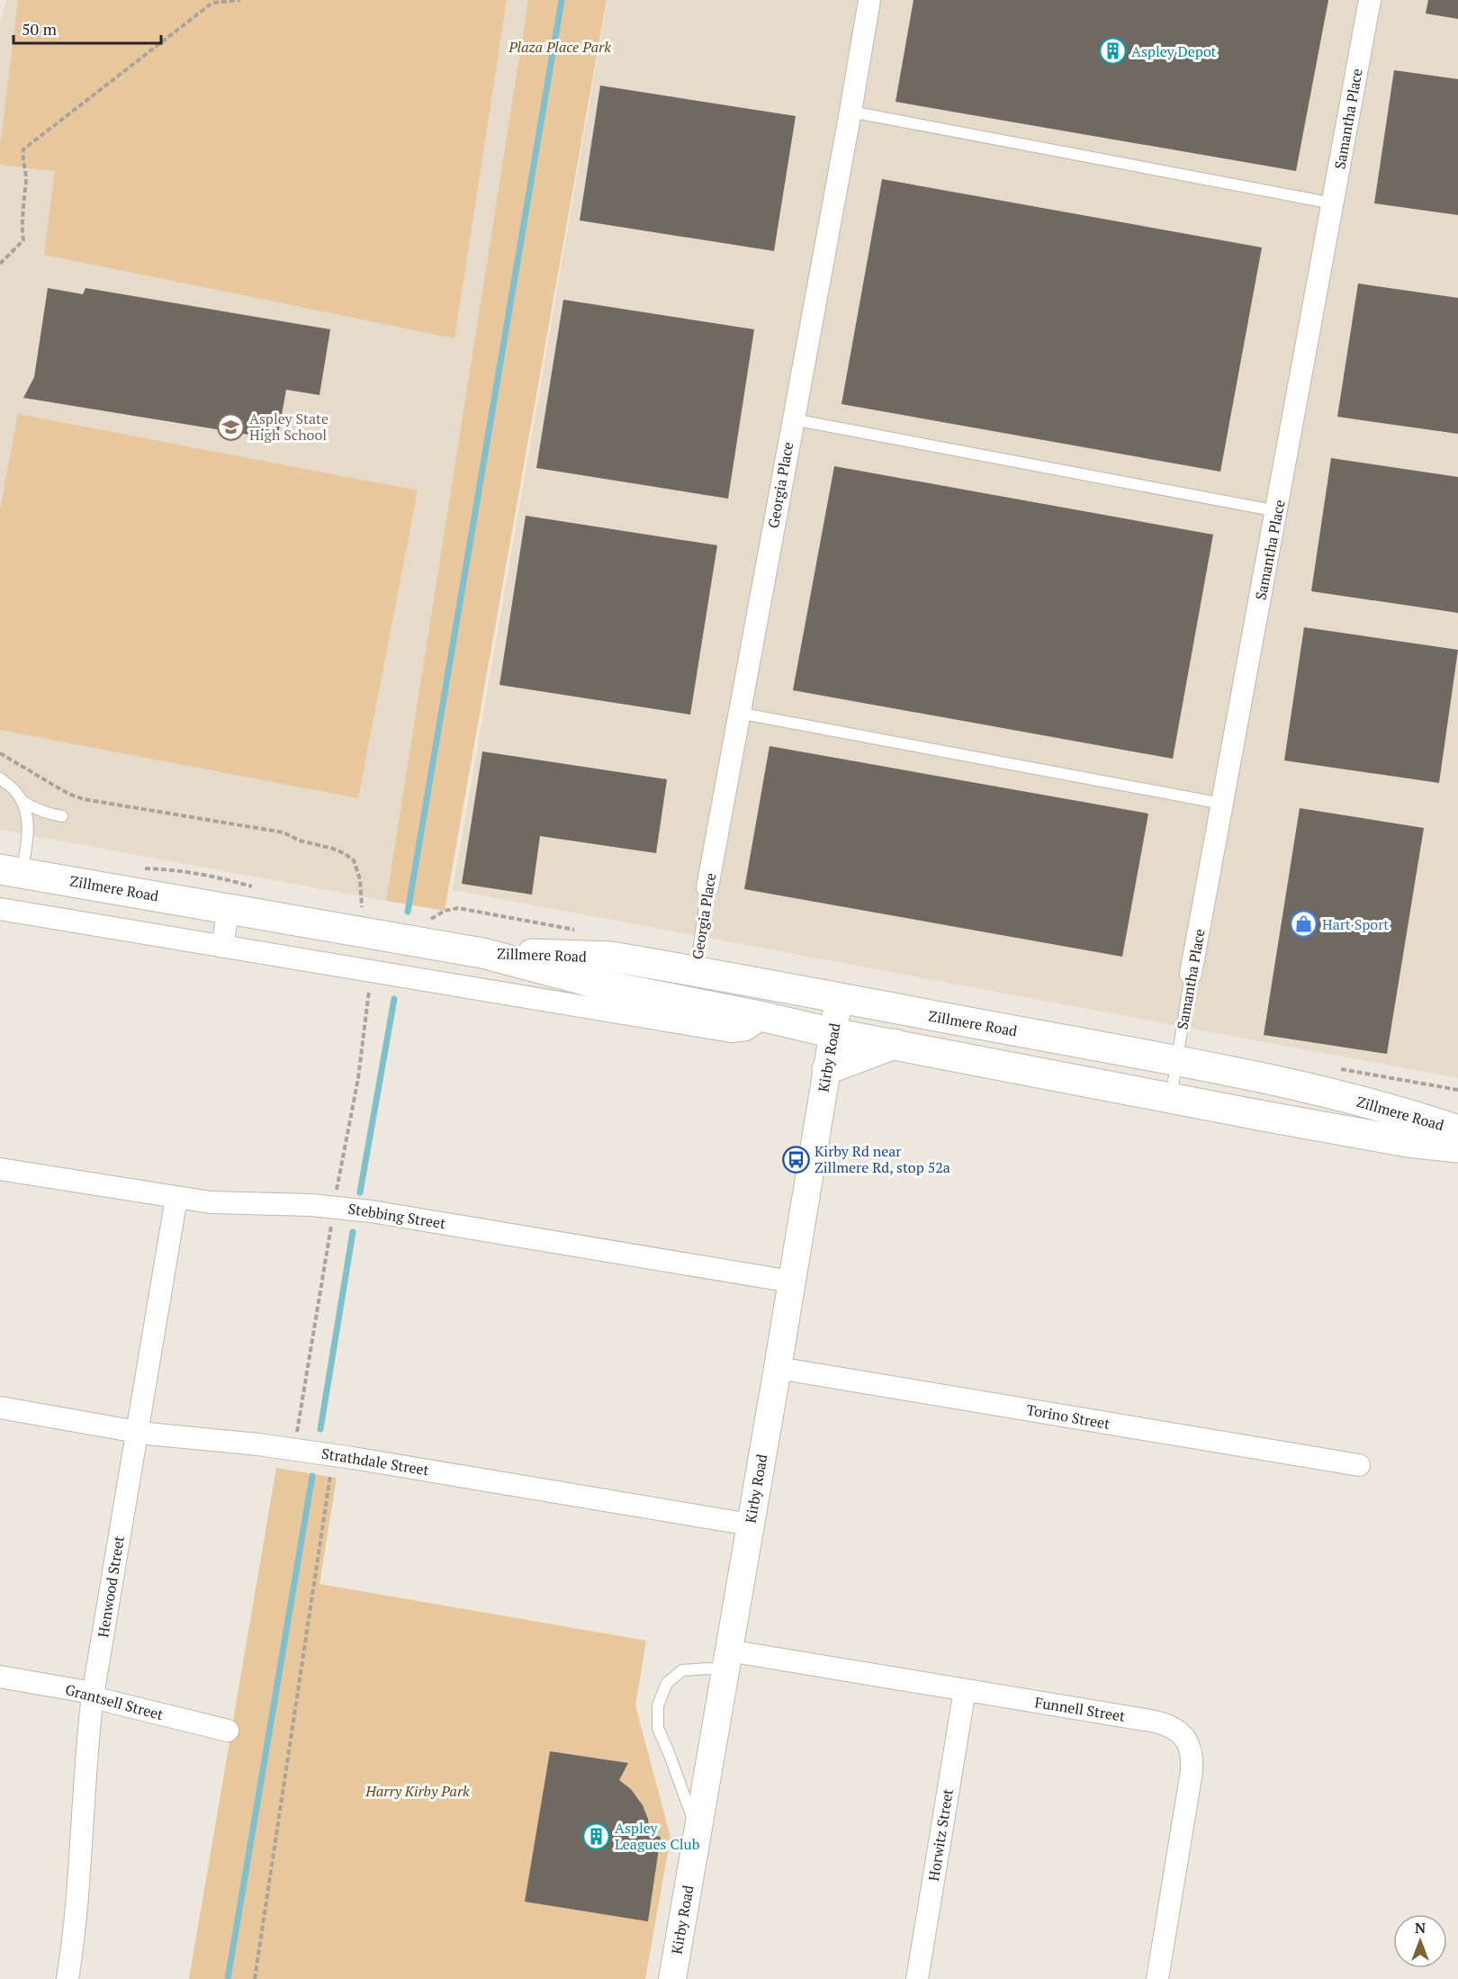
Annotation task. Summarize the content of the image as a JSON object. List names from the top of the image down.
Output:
{
  "streets": {
    "main road": ["Zillmere Road"],
    "street": [
      "Samantha Place",
      "Georgia Place",
      "Kirby Road",
      "Stebbing Street",
      "Torino Street",
      "Strathdale Street",
      "Henwood Street",
      "Grantsell Street",
      "Funnell Street",
      "Horwitz Street"
    ]
  },
  "crossings": [
    ["Samantha Place", "Zillmere Road"],
    ["Georgia Place", "Zillmere Road"],
    ["Zillmere Road", "Kirby Road"],
    ["Kirby Road", "Stebbing Street"],
    ["Kirby Road", "Torino Street"],
    ["Kirby Road", "Strathdale Street"],
    ["Kirby Road", "Funnell Street"],
    ["Stebbing Street", "Henwood Street"],
    ["Strathdale Street", "Henwood Street"],
    ["Henwood Street", "Grantsell Street"],
    ["Funnell Street", "Horwitz Street"]
  ],
  "parks": ["Plaza Place Park", "Harry Kirby Park"],
  "places": {
    "building": ["Aspley Depot", "Aspley Leagues Club"],
    "school or university": ["Aspley State High School"],
    "shop": ["Hart Sport"],
    "bus stop": ["Kirby Rd near Zillmere Rd, stop 52a"]
  },
  "scale_bar": "50 m",
  "north": "top"
}
